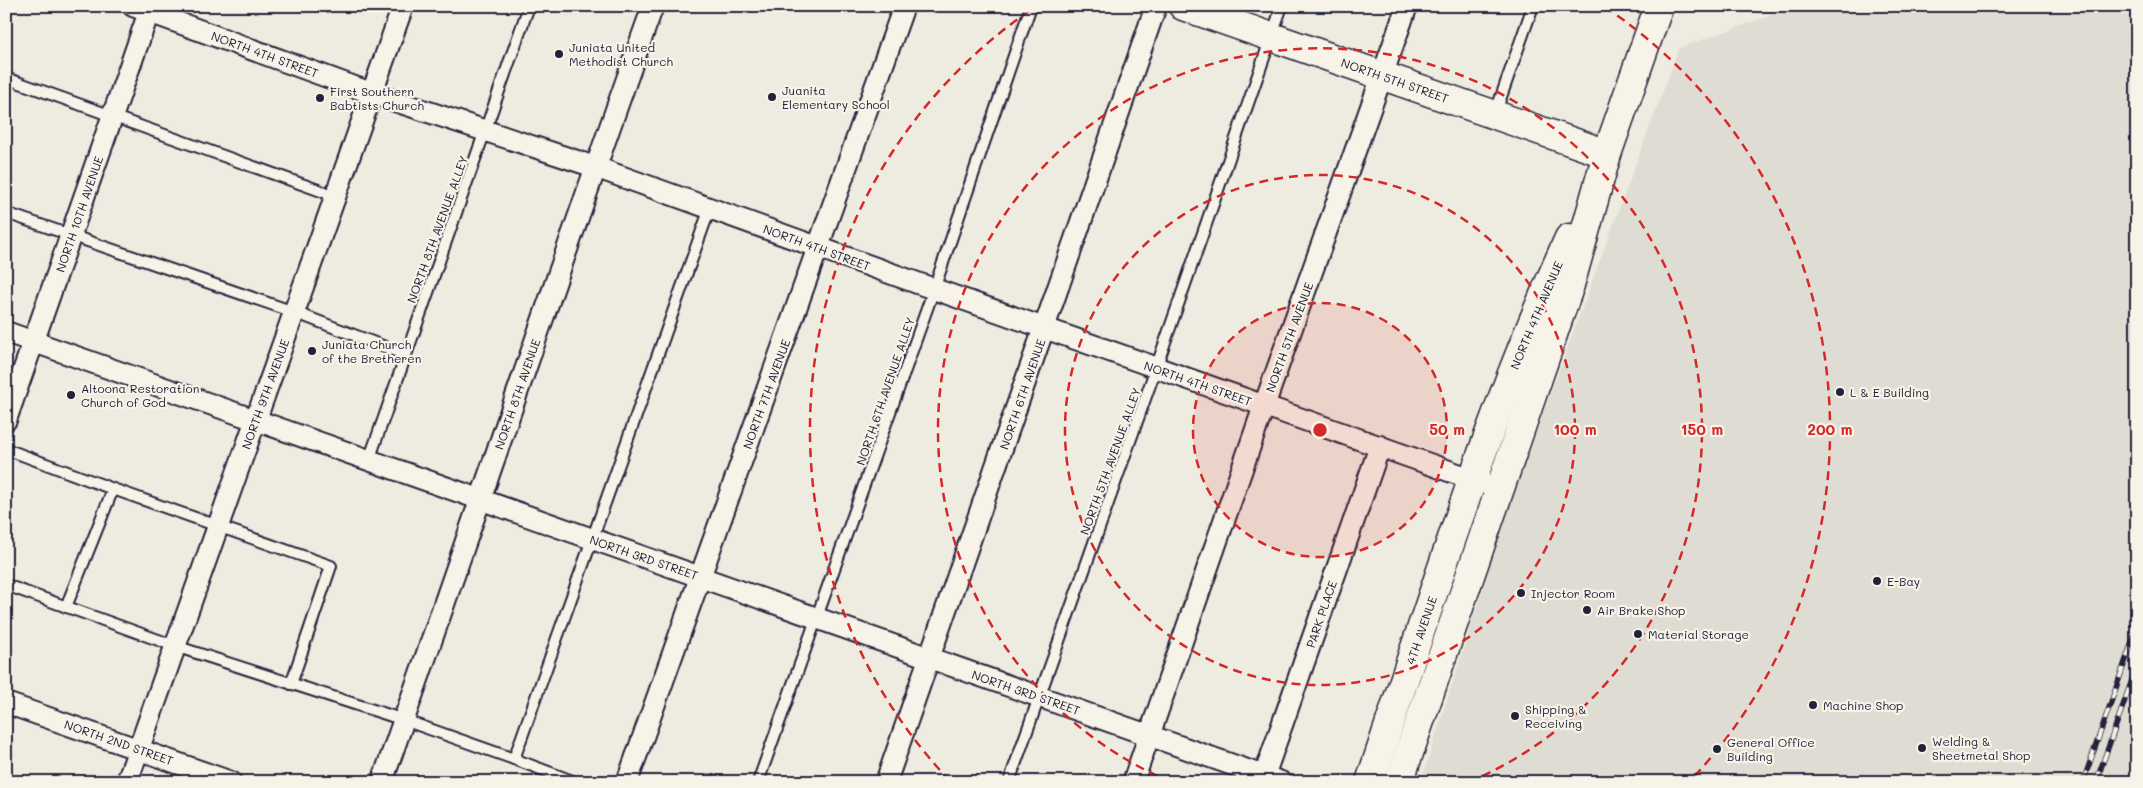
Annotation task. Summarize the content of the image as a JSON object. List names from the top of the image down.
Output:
{
  "streets": {
    "main road": ["NORTH 5TH STREET", "NORTH 4TH AVENUE", "4TH AVENUE"],
    "street": [
      "NORTH 4TH STREET",
      "NORTH 10TH AVENUE",
      "NORTH 5TH AVENUE",
      "NORTH 9TH AVENUE",
      "NORTH 8TH AVENUE",
      "NORTH 7TH AVENUE",
      "NORTH 6TH AVENUE",
      "NORTH 3RD STREET",
      "PARK PLACE",
      "NORTH 2ND STREET"
    ],
    "lane": ["NORTH 8TH AVENUE ALLEY", "NORTH 6TH AVENUE ALLEY", "NORTH 5TH AVENUE ALLEY"]
  },
  "crossings": [
    ["NORTH 4TH STREET", "NORTH 10TH AVENUE"],
    ["NORTH 4TH STREET", "NORTH 8TH AVENUE ALLEY"],
    ["NORTH 4TH STREET", "NORTH 4TH AVENUE"],
    ["NORTH 4TH STREET", "NORTH 5TH AVENUE"],
    ["NORTH 4TH STREET", "NORTH 6TH AVENUE ALLEY"],
    ["NORTH 4TH STREET", "NORTH 9TH AVENUE"],
    ["NORTH 4TH STREET", "NORTH 8TH AVENUE"],
    ["NORTH 4TH STREET", "NORTH 7TH AVENUE"],
    ["NORTH 4TH STREET", "NORTH 6TH AVENUE"],
    ["NORTH 4TH STREET", "NORTH 5TH AVENUE ALLEY"],
    ["NORTH 4TH STREET", "PARK PLACE"],
    ["NORTH 4TH STREET", "4TH AVENUE"],
    ["NORTH 5TH STREET", "NORTH 4TH AVENUE"],
    ["NORTH 5TH STREET", "NORTH 5TH AVENUE"],
    ["NORTH 5TH STREET", "NORTH 5TH AVENUE ALLEY"],
    ["NORTH 10TH AVENUE", "NORTH 3RD STREET"],
    ["NORTH 8TH AVENUE ALLEY", "NORTH 3RD STREET"],
    ["NORTH 4TH AVENUE", "4TH AVENUE"],
    ["NORTH 5TH AVENUE", "NORTH 3RD STREET"],
    ["NORTH 6TH AVENUE ALLEY", "NORTH 3RD STREET"],
    ["NORTH 9TH AVENUE", "NORTH 3RD STREET"],
    ["NORTH 9TH AVENUE", "NORTH 2ND STREET"],
    ["NORTH 8TH AVENUE", "NORTH 3RD STREET"],
    ["NORTH 7TH AVENUE", "NORTH 3RD STREET"],
    ["NORTH 6TH AVENUE", "NORTH 3RD STREET"],
    ["NORTH 5TH AVENUE ALLEY", "NORTH 3RD STREET"],
    ["NORTH 3RD STREET", "PARK PLACE"]
  ],
  "places": [
    "Juniata United Methodist Church",
    "Juanita Elementary School",
    "First Southern Babtists Church",
    "Juniata Church of the Bretheren",
    "L & E Building",
    "Altoona Restoration Church of God",
    "E-Bay",
    "Injector Room",
    "Air Brake Shop",
    "Material Storage",
    "Machine Shop",
    "Shipping & Receiving",
    "Welding & Sheetmetal Shop",
    "General Office Building"
  ],
  "rings": [
    "50 m",
    "100 m",
    "150 m",
    "200 m"
  ]
}
